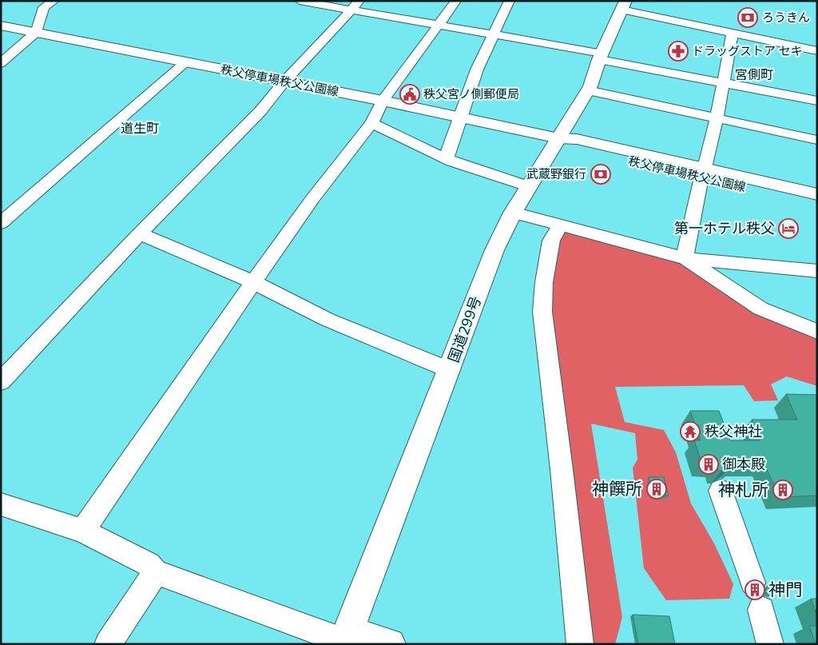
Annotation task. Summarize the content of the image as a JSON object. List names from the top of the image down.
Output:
{
  "streets": {
    "main road": ["秩父停車場秩父公園線", "国道299号"]
  },
  "crossings": [
    ["秩父停車場秩父公園線", "国道299号"]
  ],
  "districts": ["宮側町", "道生町"],
  "places": {
    "bank": ["ろうきん", "武蔵野銀行"],
    "pharmacy": ["ドラッグストア セキ"],
    "public building": ["秩父宮ノ側郵便局"],
    "hotel": ["第一ホテル秩父"],
    "temple": ["秩父神社"],
    "building": [
      "御本殿",
      "神饌所",
      "神札所",
      "神門"
    ]
  }
}
